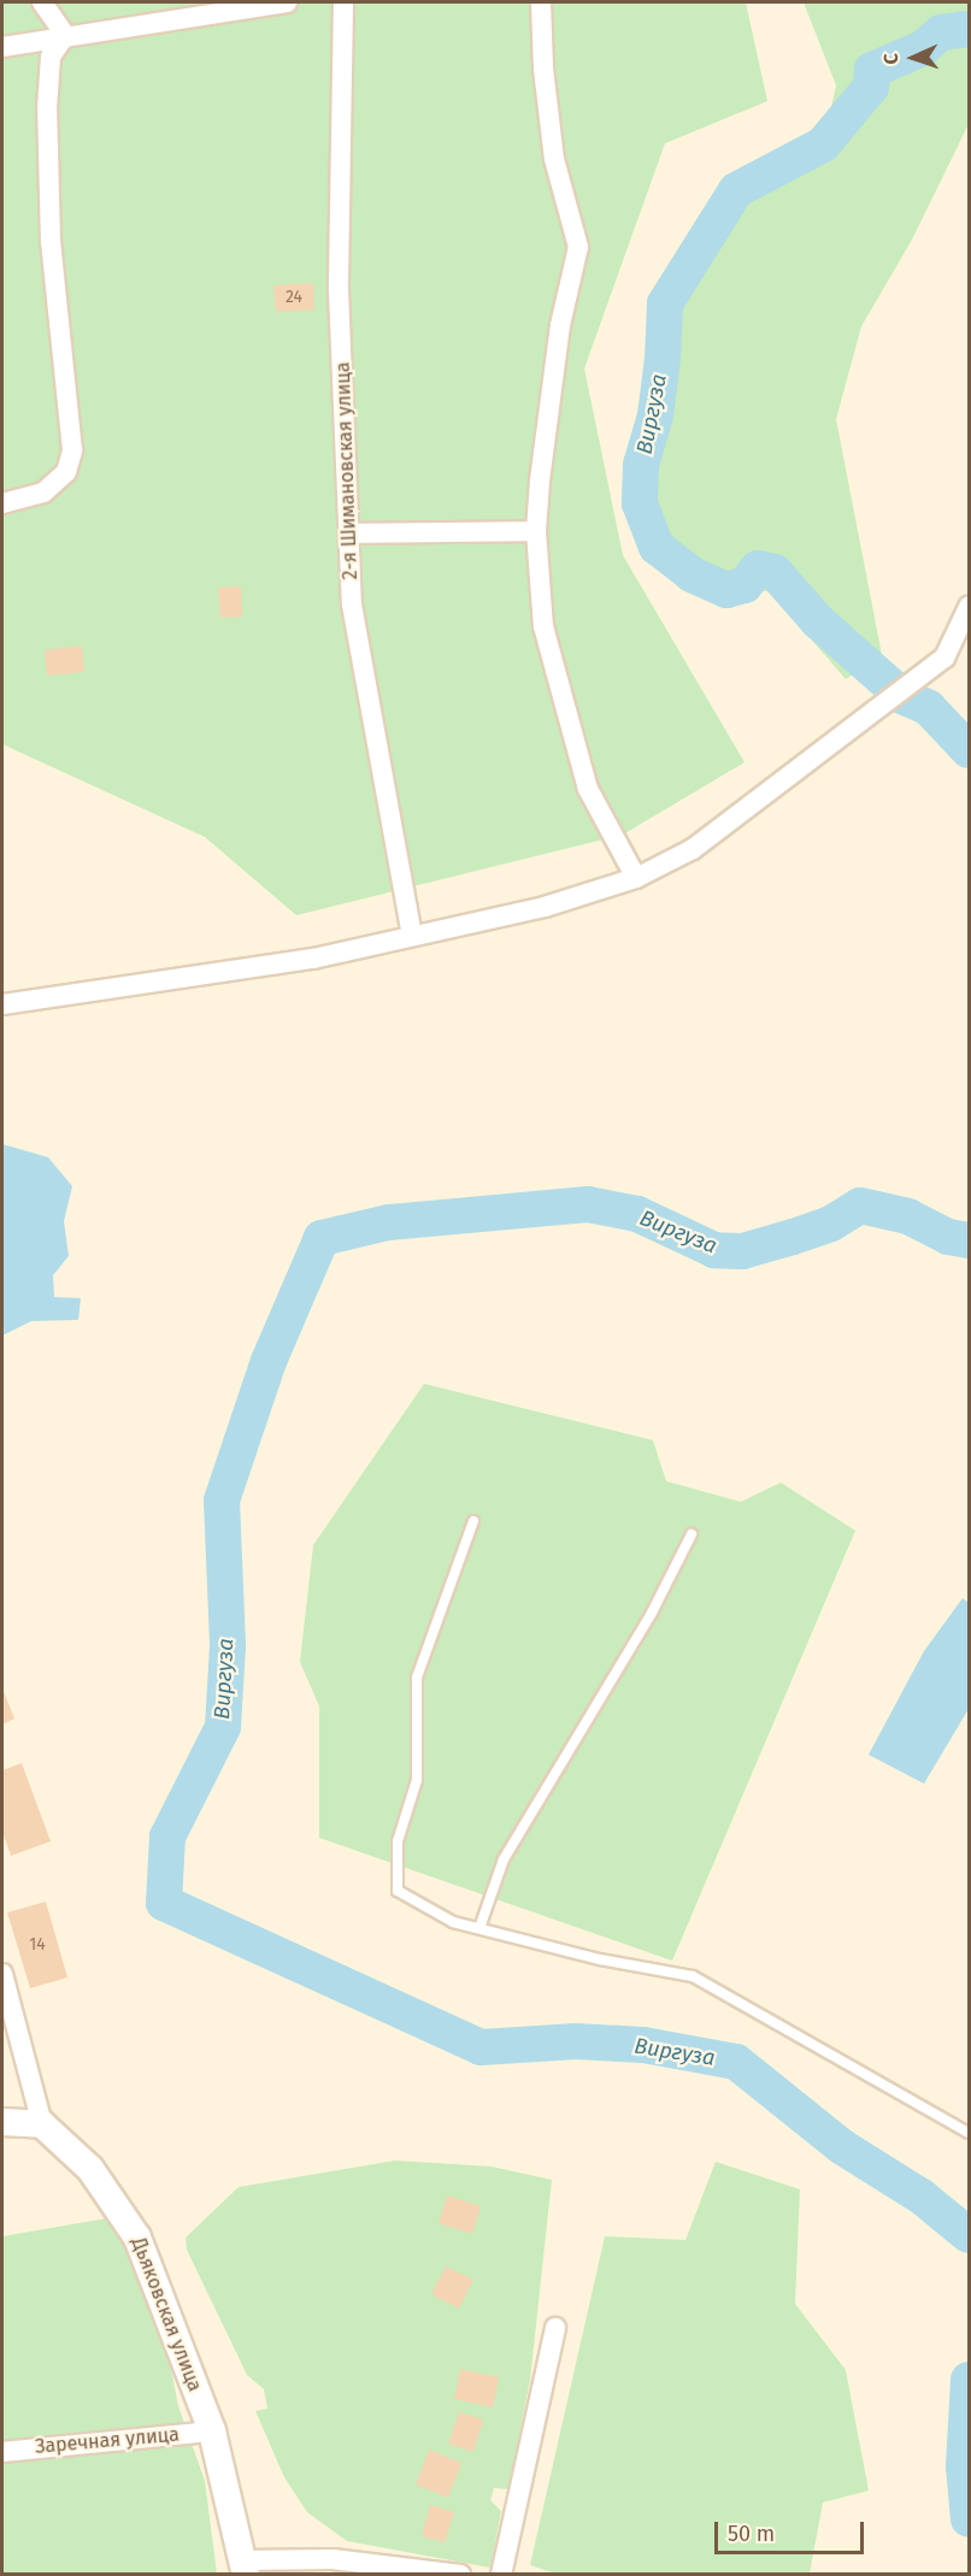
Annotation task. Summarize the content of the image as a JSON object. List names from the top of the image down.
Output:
{
  "streets": {
    "street": ["2-я Шимановская улица", "Дьяковская улица", "Заречная улица"]
  },
  "crossings": [
    ["Дьяковская улица", "Заречная улица"]
  ],
  "water": ["Виргуза"],
  "house_numbers": ["24", "14"],
  "scale_bar": "50 m",
  "north": "left"
}
